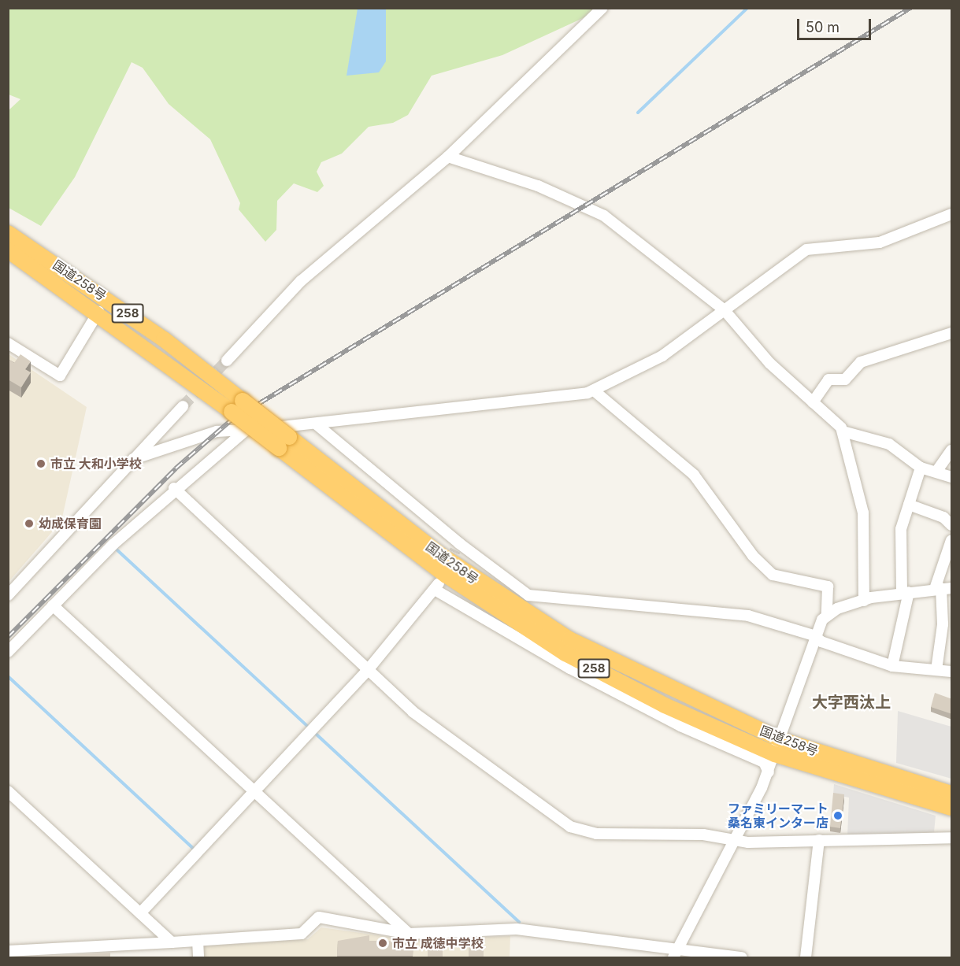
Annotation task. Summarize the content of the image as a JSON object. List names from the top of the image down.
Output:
{
  "streets": {
    "highway": ["国道258号", "258"]
  },
  "districts": ["大字西汰上"],
  "places": [
    "市立 大和小学校",
    "幼成保育園",
    "ファミリーマート 桑名東インター店",
    "市立 成徳中学校"
  ],
  "scale_bar": "50 m"
}
